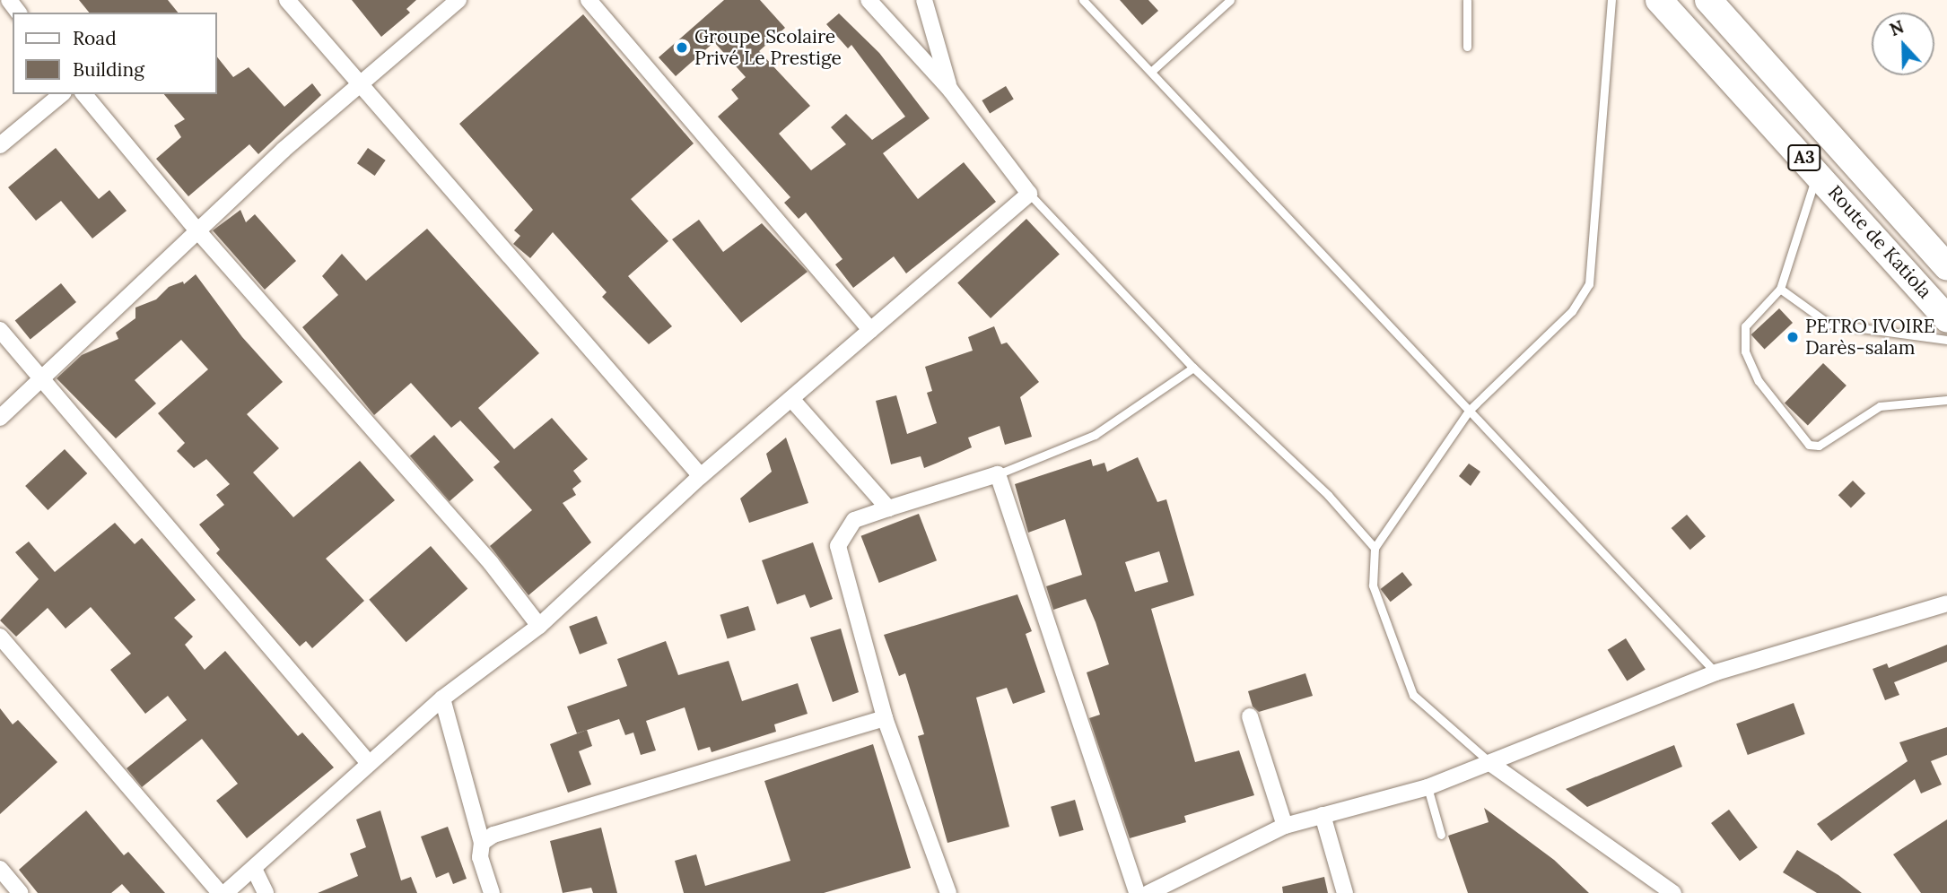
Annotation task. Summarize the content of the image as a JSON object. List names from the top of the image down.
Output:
{
  "streets": {
    "highway": ["A3", "Route de Katiola"]
  },
  "places": ["Groupe Scolaire Privé Le Prestige", "PETRO IVOIRE Darès-salam"],
  "legend": ["Road", "Building"],
  "north": "top"
}
